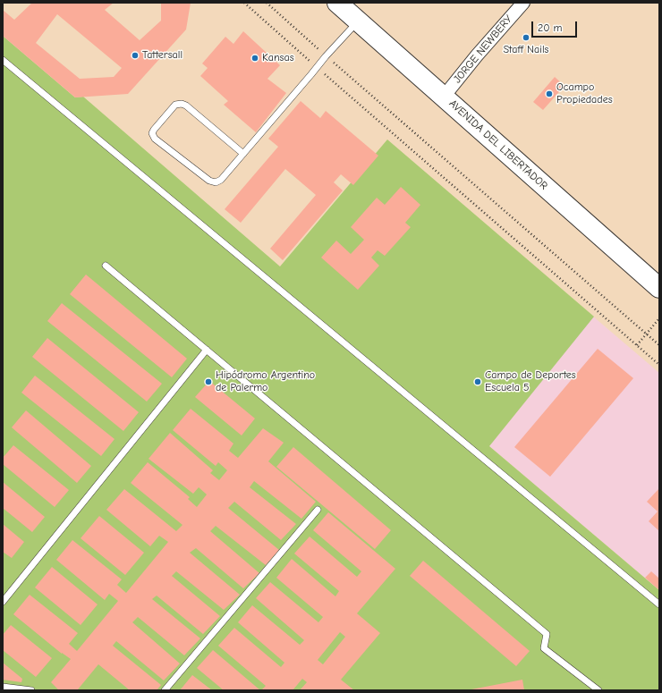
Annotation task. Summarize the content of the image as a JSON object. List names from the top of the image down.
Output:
{
  "streets": {
    "main road": ["AVENIDA DEL LIBERTADOR"],
    "street": ["JORGE NEWBERY"]
  },
  "crossings": [
    ["JORGE NEWBERY", "AVENIDA DEL LIBERTADOR"]
  ],
  "places": [
    "Staff Nails",
    "Tattersall",
    "Kansas",
    "Ocampo Propiedades",
    "Hipódromo Argentino de Palermo",
    "Campo de Deportes Escuela 5"
  ],
  "scale_bar": "20 m"
}
